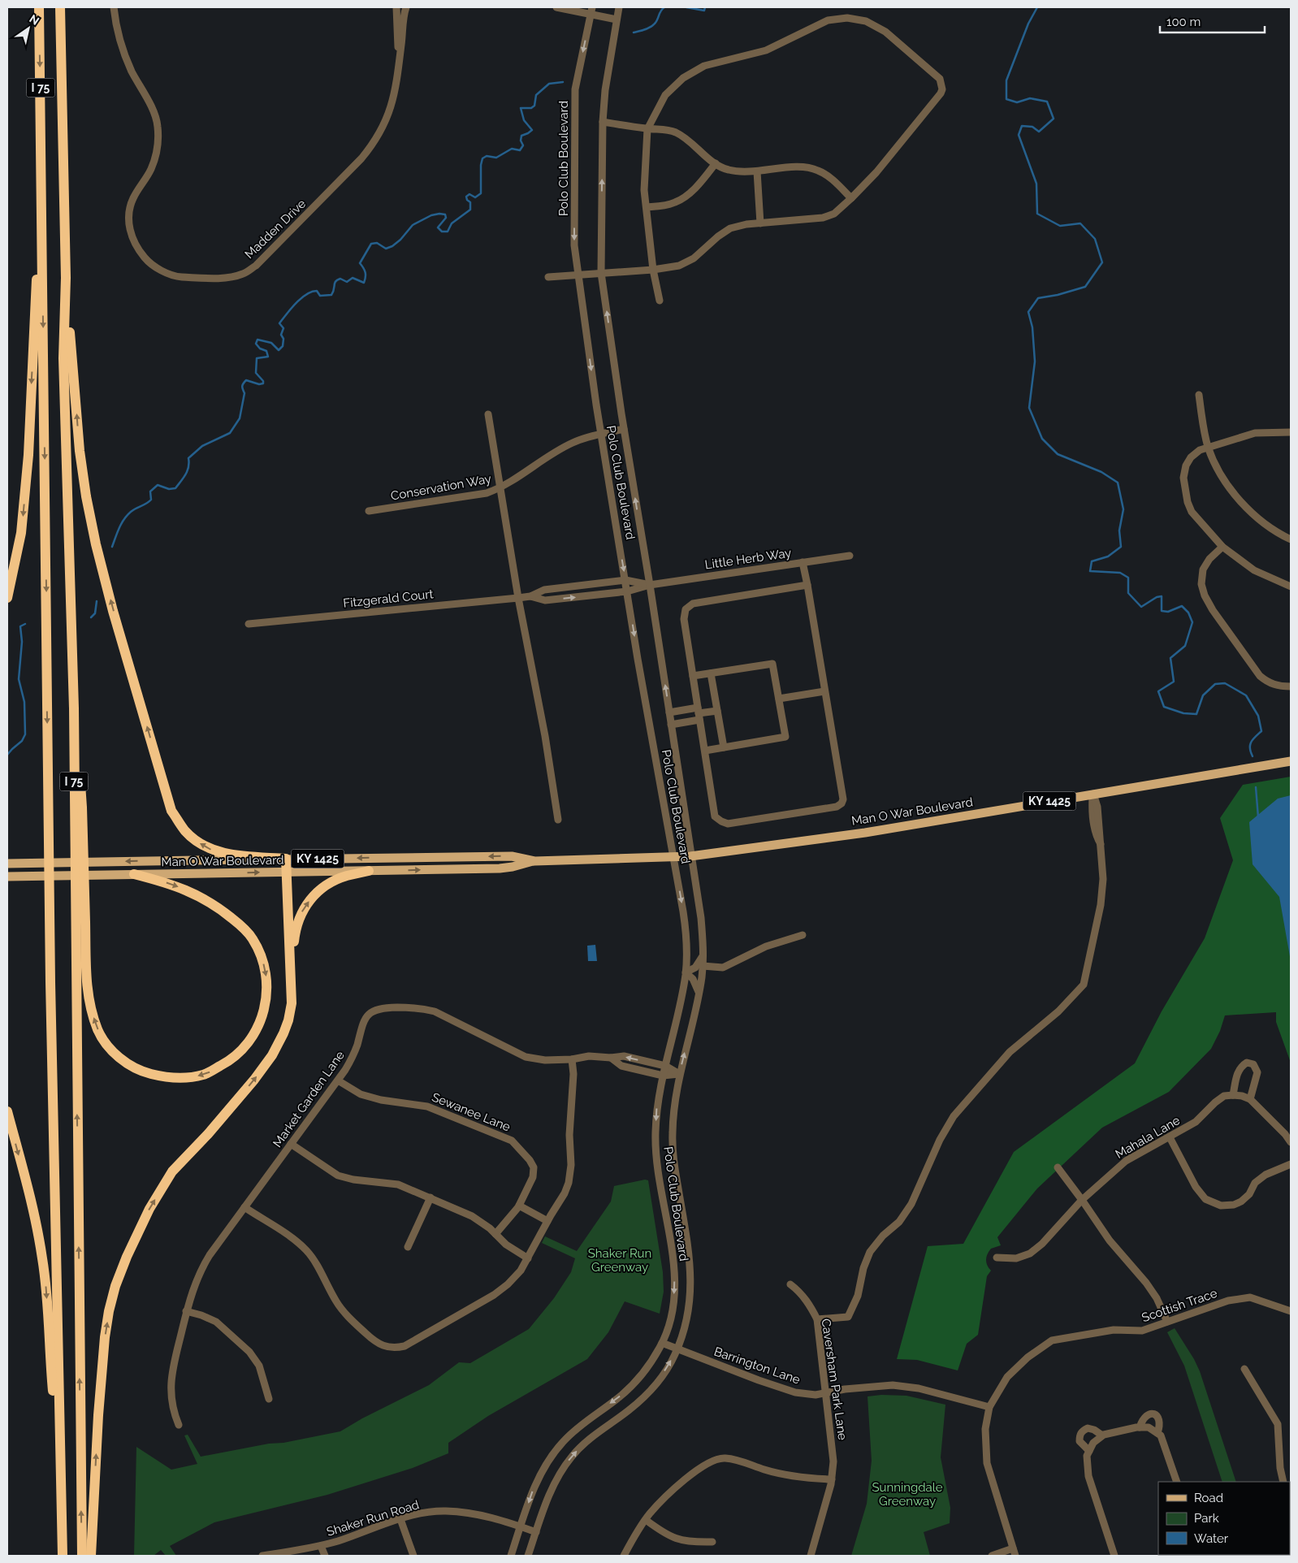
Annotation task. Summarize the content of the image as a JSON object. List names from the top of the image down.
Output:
{
  "streets": {
    "highway": ["I 75"],
    "main road": ["KY 1425", "Man O War Boulevard"],
    "street": [
      "Polo Club Boulevard",
      "Madden Drive",
      "Conservation Way",
      "Little Herb Way",
      "Fitzgerald Court",
      "Market Garden Lane",
      "Sewanee Lane",
      "Mahala Lane",
      "Scottish Trace",
      "Barrington Lane",
      "Caversham Park Lane",
      "Shaker Run Road"
    ]
  },
  "crossings": [
    ["Polo Club Boulevard", "Conservation Way"],
    ["Polo Club Boulevard", "Little Herb Way"],
    ["Polo Club Boulevard", "Fitzgerald Court"],
    ["Polo Club Boulevard", "Man O War Boulevard"],
    ["Polo Club Boulevard", "Market Garden Lane"],
    ["Polo Club Boulevard", "Barrington Lane"],
    ["Polo Club Boulevard", "Shaker Run Road"],
    ["Little Herb Way", "Fitzgerald Court"],
    ["Market Garden Lane", "Sewanee Lane"],
    ["Scottish Trace", "Barrington Lane"],
    ["Barrington Lane", "Caversham Park Lane"]
  ],
  "parks": ["Shaker Run Greenway", "Sunningdale Greenway"],
  "legend": ["Road", "Park", "Water"],
  "scale_bar": "100 m",
  "north": "top right"
}
